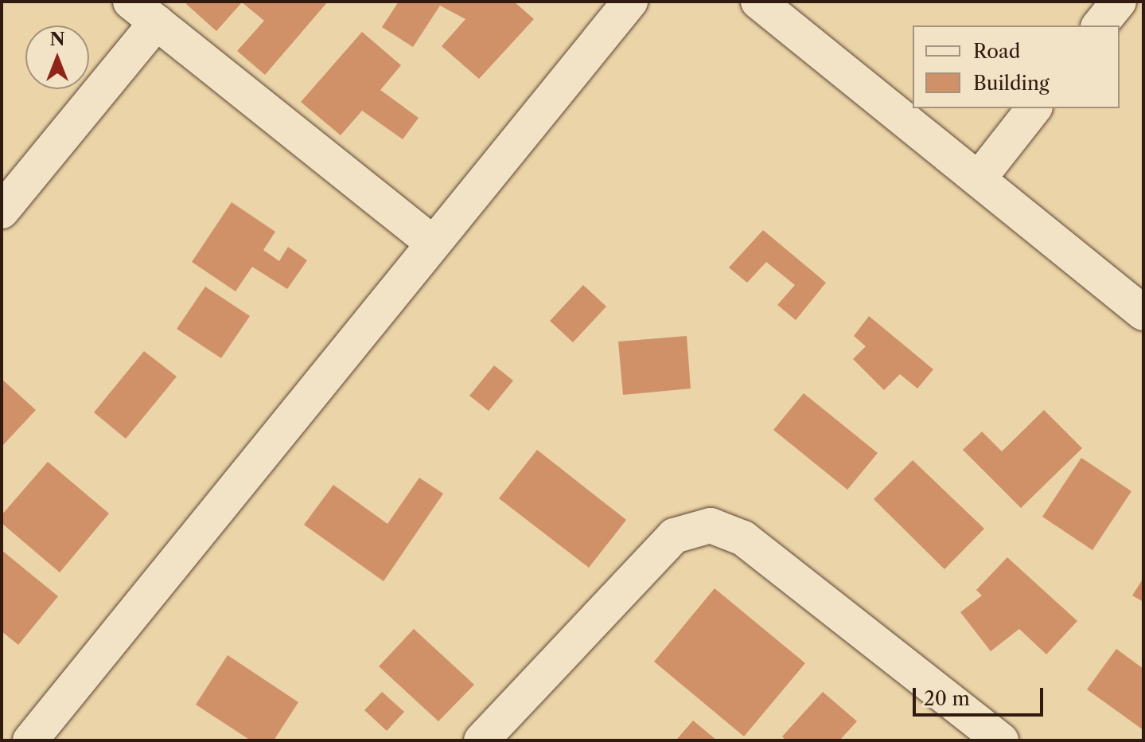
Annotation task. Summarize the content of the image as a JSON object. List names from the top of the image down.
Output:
{
  "legend": ["Road", "Building"],
  "scale_bar": "20 m",
  "north": "top"
}
